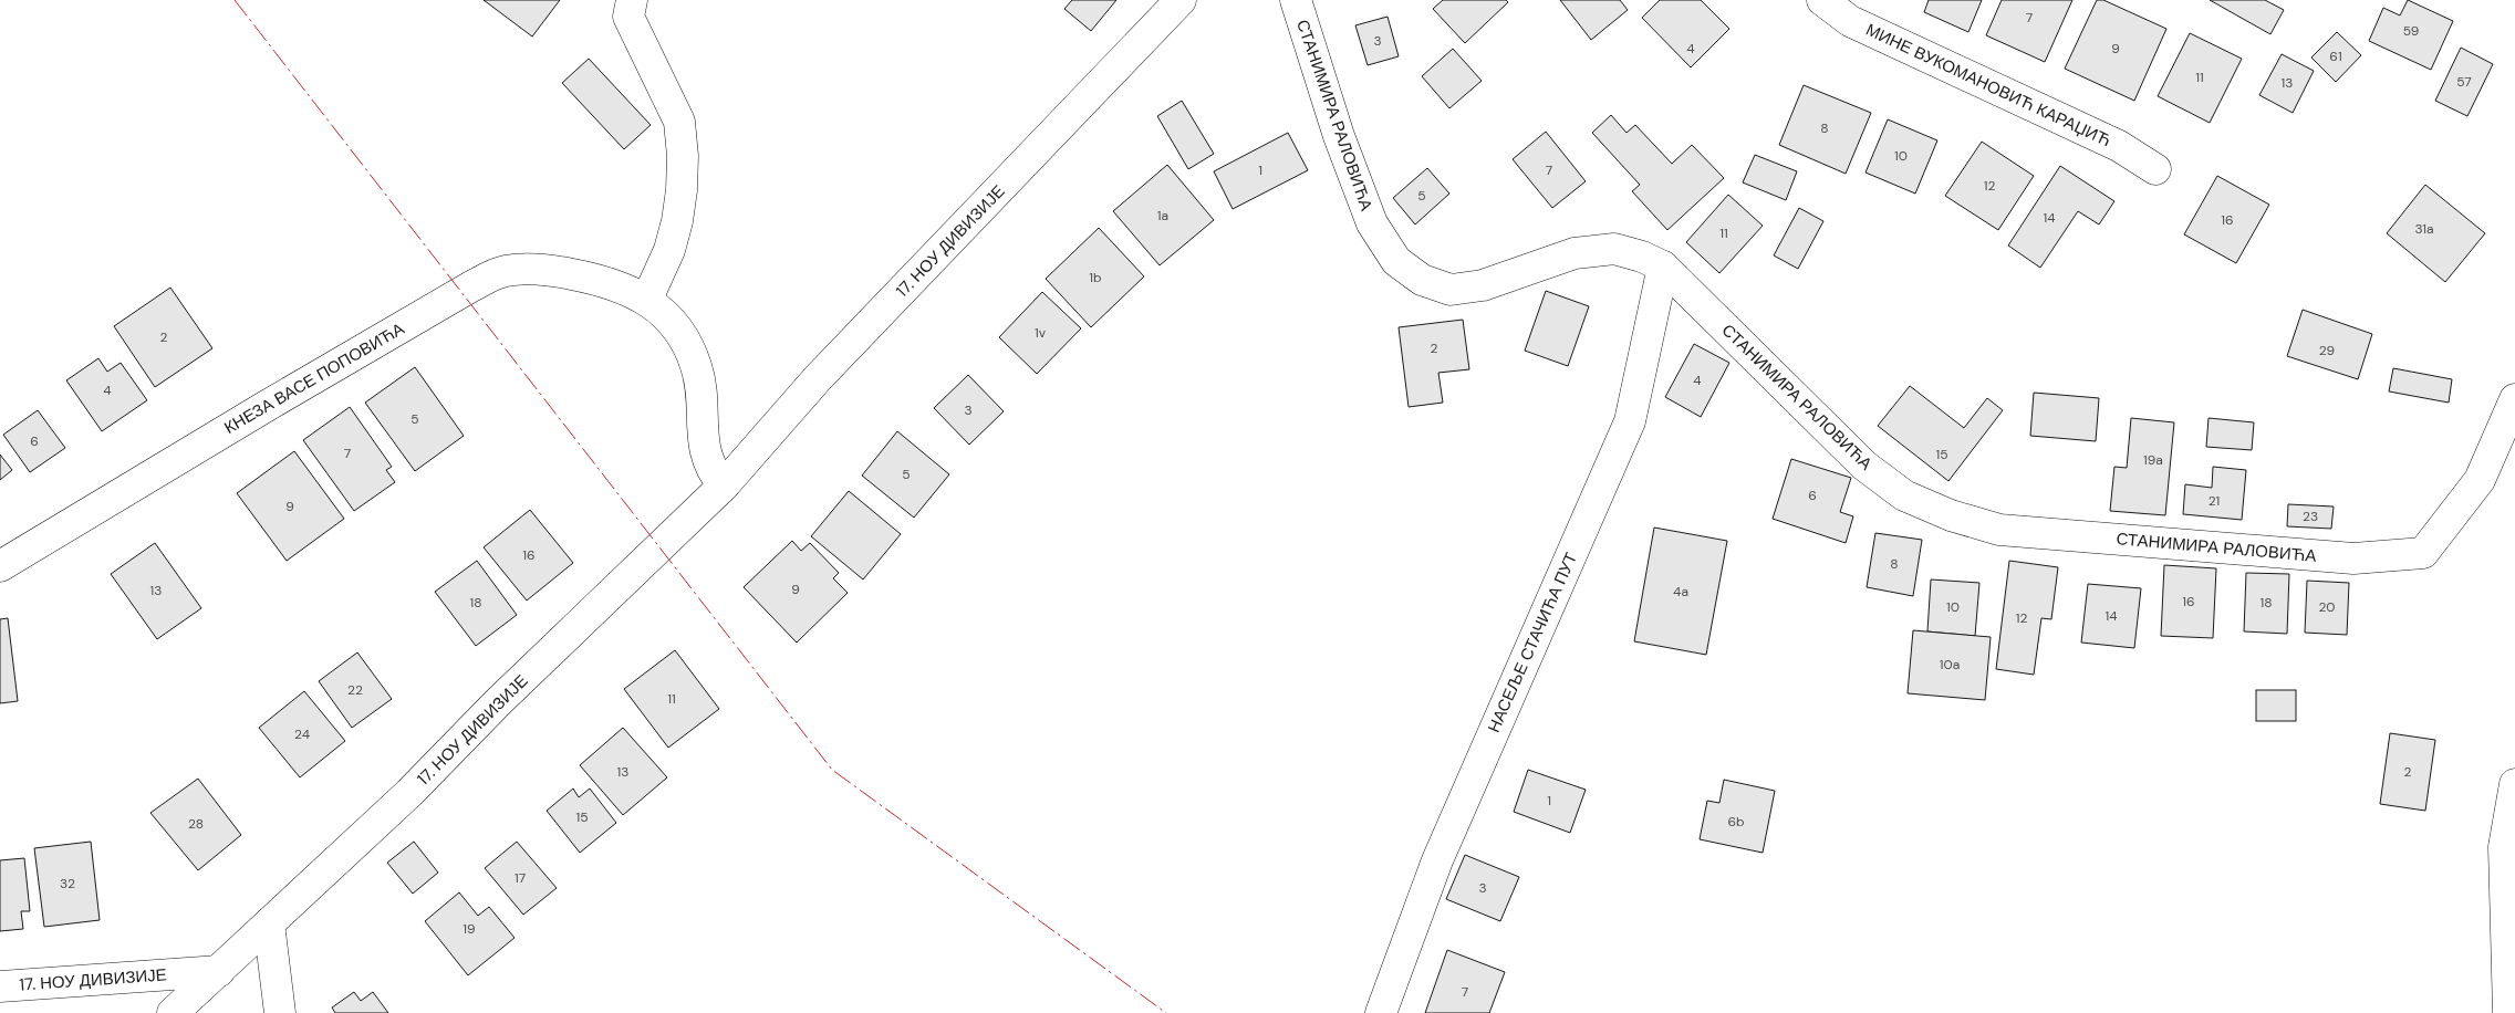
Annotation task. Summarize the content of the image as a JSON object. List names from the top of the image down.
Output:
{
  "streets": {
    "street": [
      "МИНЕ ВУКОМАНОВИЋ КАРАЏИЋ",
      "СТАНИМИРА РАЛОВИЋА",
      "17. НОУ ДИВИЗИЈЕ",
      "КНЕЗА ВАСЕ ПОПОВИЋА",
      "НАСЕЉЕ СТАЧИЋА ПУТ"
    ]
  },
  "crossings": [
    ["СТАНИМИРА РАЛОВИЋА", "НАСЕЉЕ СТАЧИЋА ПУТ"]
  ],
  "house_numbers": [
    "7",
    "59",
    "3",
    "4",
    "9",
    "61",
    "11",
    "57",
    "13",
    "8",
    "10",
    "1",
    "7",
    "12",
    "5",
    "1a",
    "14",
    "16",
    "31a",
    "11",
    "1b",
    "1v",
    "2",
    "2",
    "29",
    "4",
    "4",
    "3",
    "5",
    "6",
    "7",
    "15",
    "19a",
    "5",
    "6",
    "21",
    "9",
    "23",
    "16",
    "8",
    "9",
    "13",
    "4a",
    "16",
    "18",
    "18",
    "10",
    "20",
    "14",
    "12",
    "10a",
    "22",
    "11",
    "24",
    "13",
    "2",
    "1",
    "15",
    "6b",
    "28",
    "17",
    "32",
    "3",
    "19",
    "7"
  ]
}
